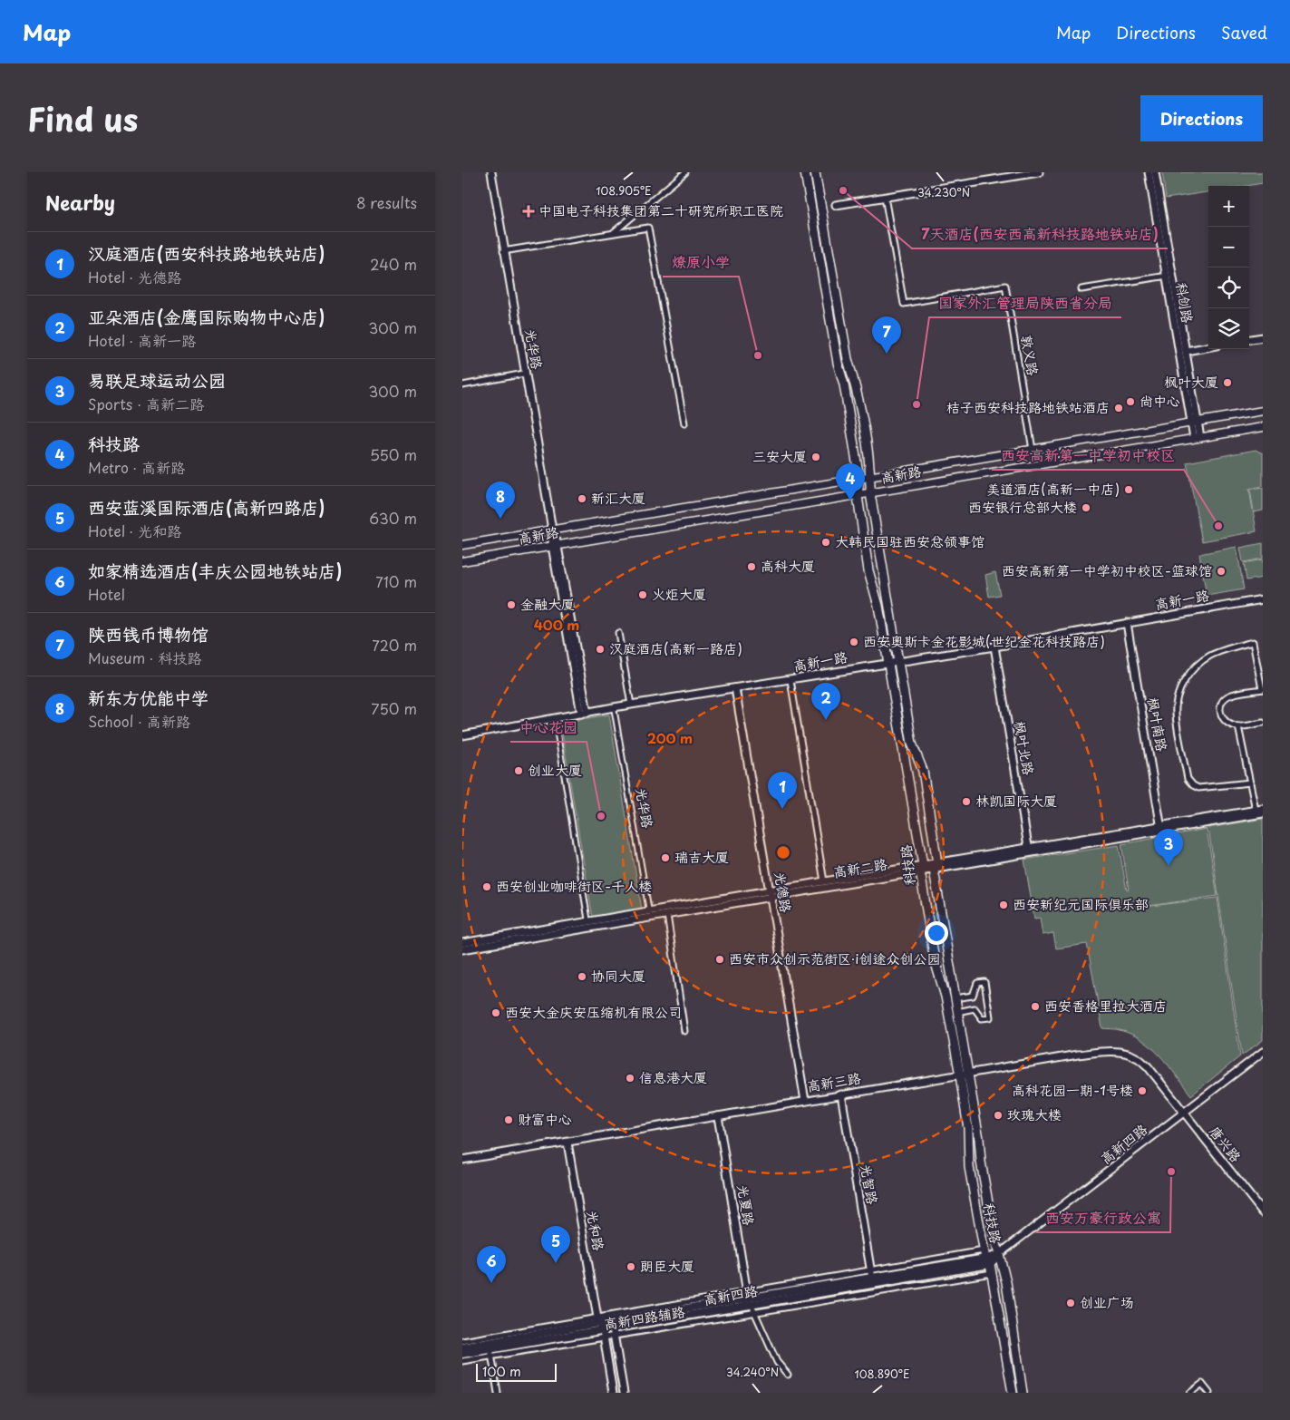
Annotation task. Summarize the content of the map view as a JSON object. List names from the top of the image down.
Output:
{
  "streets": {
    "main road": ["高新路", "科技路", "高新四路"],
    "street": [
      "科创路",
      "光华路",
      "敦义路",
      "高新一路",
      "枫叶南路",
      "枫叶北路",
      "高新二路",
      "光德路",
      "高新三路",
      "唐兴路",
      "光智路",
      "光夏路",
      "光和路",
      "高新四路辅路"
    ]
  },
  "crossings": [
    ["科创路", "高新路"],
    ["光华路", "高新路"],
    ["光华路", "高新一路"],
    ["光华路", "高新二路"],
    ["敦义路", "高新路"],
    ["高新路", "科技路"],
    ["高新一路", "枫叶南路"],
    ["高新一路", "枫叶北路"],
    ["高新一路", "科技路"],
    ["高新一路", "光德路"],
    ["枫叶南路", "高新二路"],
    ["枫叶北路", "高新二路"],
    ["科技路", "高新二路"],
    ["科技路", "高新三路"],
    ["科技路", "高新四路"],
    ["高新二路", "光德路"],
    ["光德路", "高新三路"],
    ["高新三路", "高新四路"],
    ["高新三路", "唐兴路"],
    ["高新三路", "光智路"],
    ["高新三路", "光夏路"],
    ["高新三路", "光和路"],
    ["高新四路", "唐兴路"],
    ["高新四路", "光智路"],
    ["高新四路", "光夏路"],
    ["高新四路", "光和路"],
    ["高新四路", "高新四路辅路"],
    ["光和路", "高新四路辅路"]
  ],
  "places": {
    "other": [
      "7天酒店(西安西高新科技路地铁站店)",
      "燎原小学",
      "枫叶大厦",
      "尚中心",
      "国家外汇管理局陕西省分局",
      "桔子西安科技路地铁站酒店",
      "三安大厦",
      "美道酒店(高新一中店)",
      "新汇大厦",
      "西安银行总部大楼",
      "西安高新第一中学初中校区",
      "大韩民国驻西安总领事馆",
      "高科大厦",
      "西安高新第一中学初中校区-篮球馆",
      "火炬大厦",
      "金融大厦",
      "西安奥斯卡金花影城(世纪金花科技路店)",
      "汉庭酒店(高新一路店)",
      "创业大厦",
      "林凯国际大厦",
      "中心花园",
      "瑞吉大厦",
      "西安创业咖啡街区-千人楼",
      "西安新纪元国际俱乐部",
      "西安市众创示范街区·i创途众创公园",
      "协同大厦",
      "西安香格里拉大酒店",
      "西安大金庆安压缩机有限公司",
      "信息港大厦",
      "高科花园一期-1号楼",
      "玫瑰大楼",
      "财富中心",
      "西安万豪行政公寓",
      "朗臣大厦",
      "创业广场"
    ],
    "health": ["中国电子科技集团第二十研究所职工医院"]
  },
  "scale_bar": "100 m",
  "page": {
    "header": "Map",
    "nav": ["Map", "Directions", "Saved"],
    "title": "Find us",
    "buttons": "Directions",
    "heading": ["Nearby", "8 results"],
    "map_buttons": ["+", "−"],
    "list": [
      {
        "mark": "1",
        "name": "汉庭酒店(西安科技路地铁站店)",
        "note": "Hotel · 光德路",
        "value": "240 m"
      },
      {
        "mark": "2",
        "name": "亚朵酒店(金鹰国际购物中心店)",
        "note": "Hotel · 高新一路",
        "value": "300 m"
      },
      {
        "mark": "3",
        "name": "易联足球运动公园",
        "note": "Sports · 高新二路",
        "value": "300 m"
      },
      {
        "mark": "4",
        "name": "科技路",
        "note": "Metro · 高新路",
        "value": "550 m"
      },
      {
        "mark": "5",
        "name": "西安蓝溪国际酒店(高新四路店)",
        "note": "Hotel · 光和路",
        "value": "630 m"
      },
      {
        "mark": "6",
        "name": "如家精选酒店(丰庆公园地铁站店)",
        "note": "Hotel",
        "value": "710 m"
      },
      {
        "mark": "7",
        "name": "陕西钱币博物馆",
        "note": "Museum · 科技路",
        "value": "720 m"
      },
      {
        "mark": "8",
        "name": "新东方优能中学",
        "note": "School · 高新路",
        "value": "750 m"
      }
    ],
    "pins": [
      "7",
      "4",
      "8",
      "2",
      "1",
      "3",
      "5",
      "6"
    ],
    "scale": "100 m"
  },
  "coordinates": [
    "108.905°E",
    "34.230°N",
    "34.240°N",
    "108.890°E"
  ],
  "rings": ["400 m", "200 m"]
}
